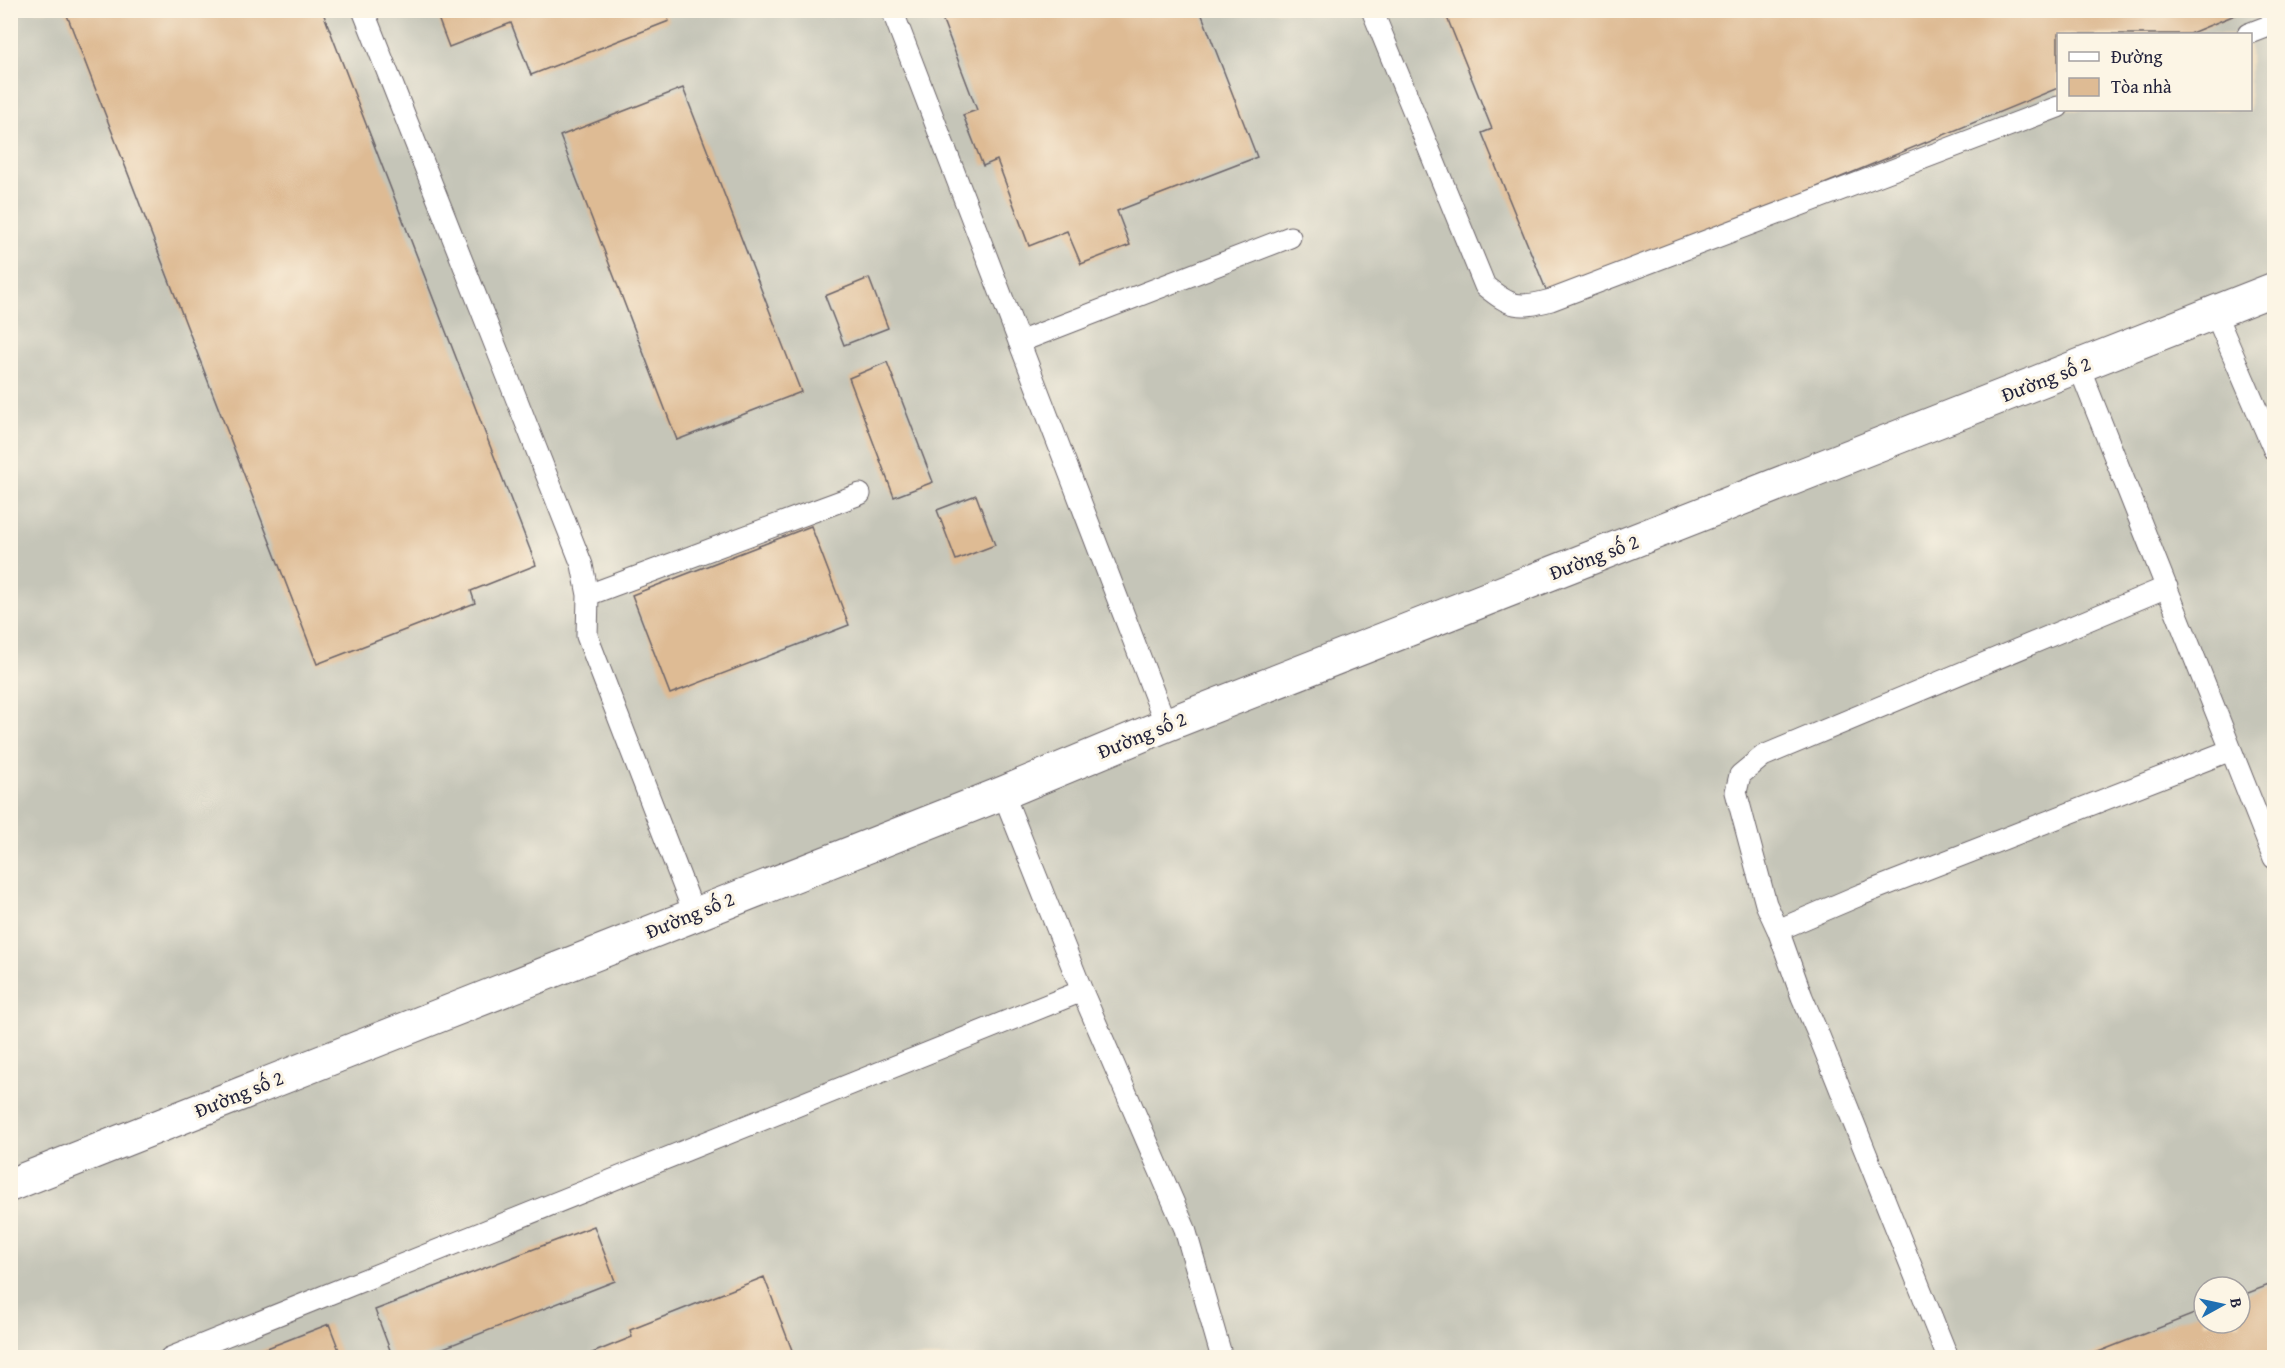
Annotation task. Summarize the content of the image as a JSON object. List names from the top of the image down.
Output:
{
  "streets": {
    "street": ["Đường số 2"]
  },
  "legend": ["Đường", "Tòa nhà"],
  "north": "right"
}
